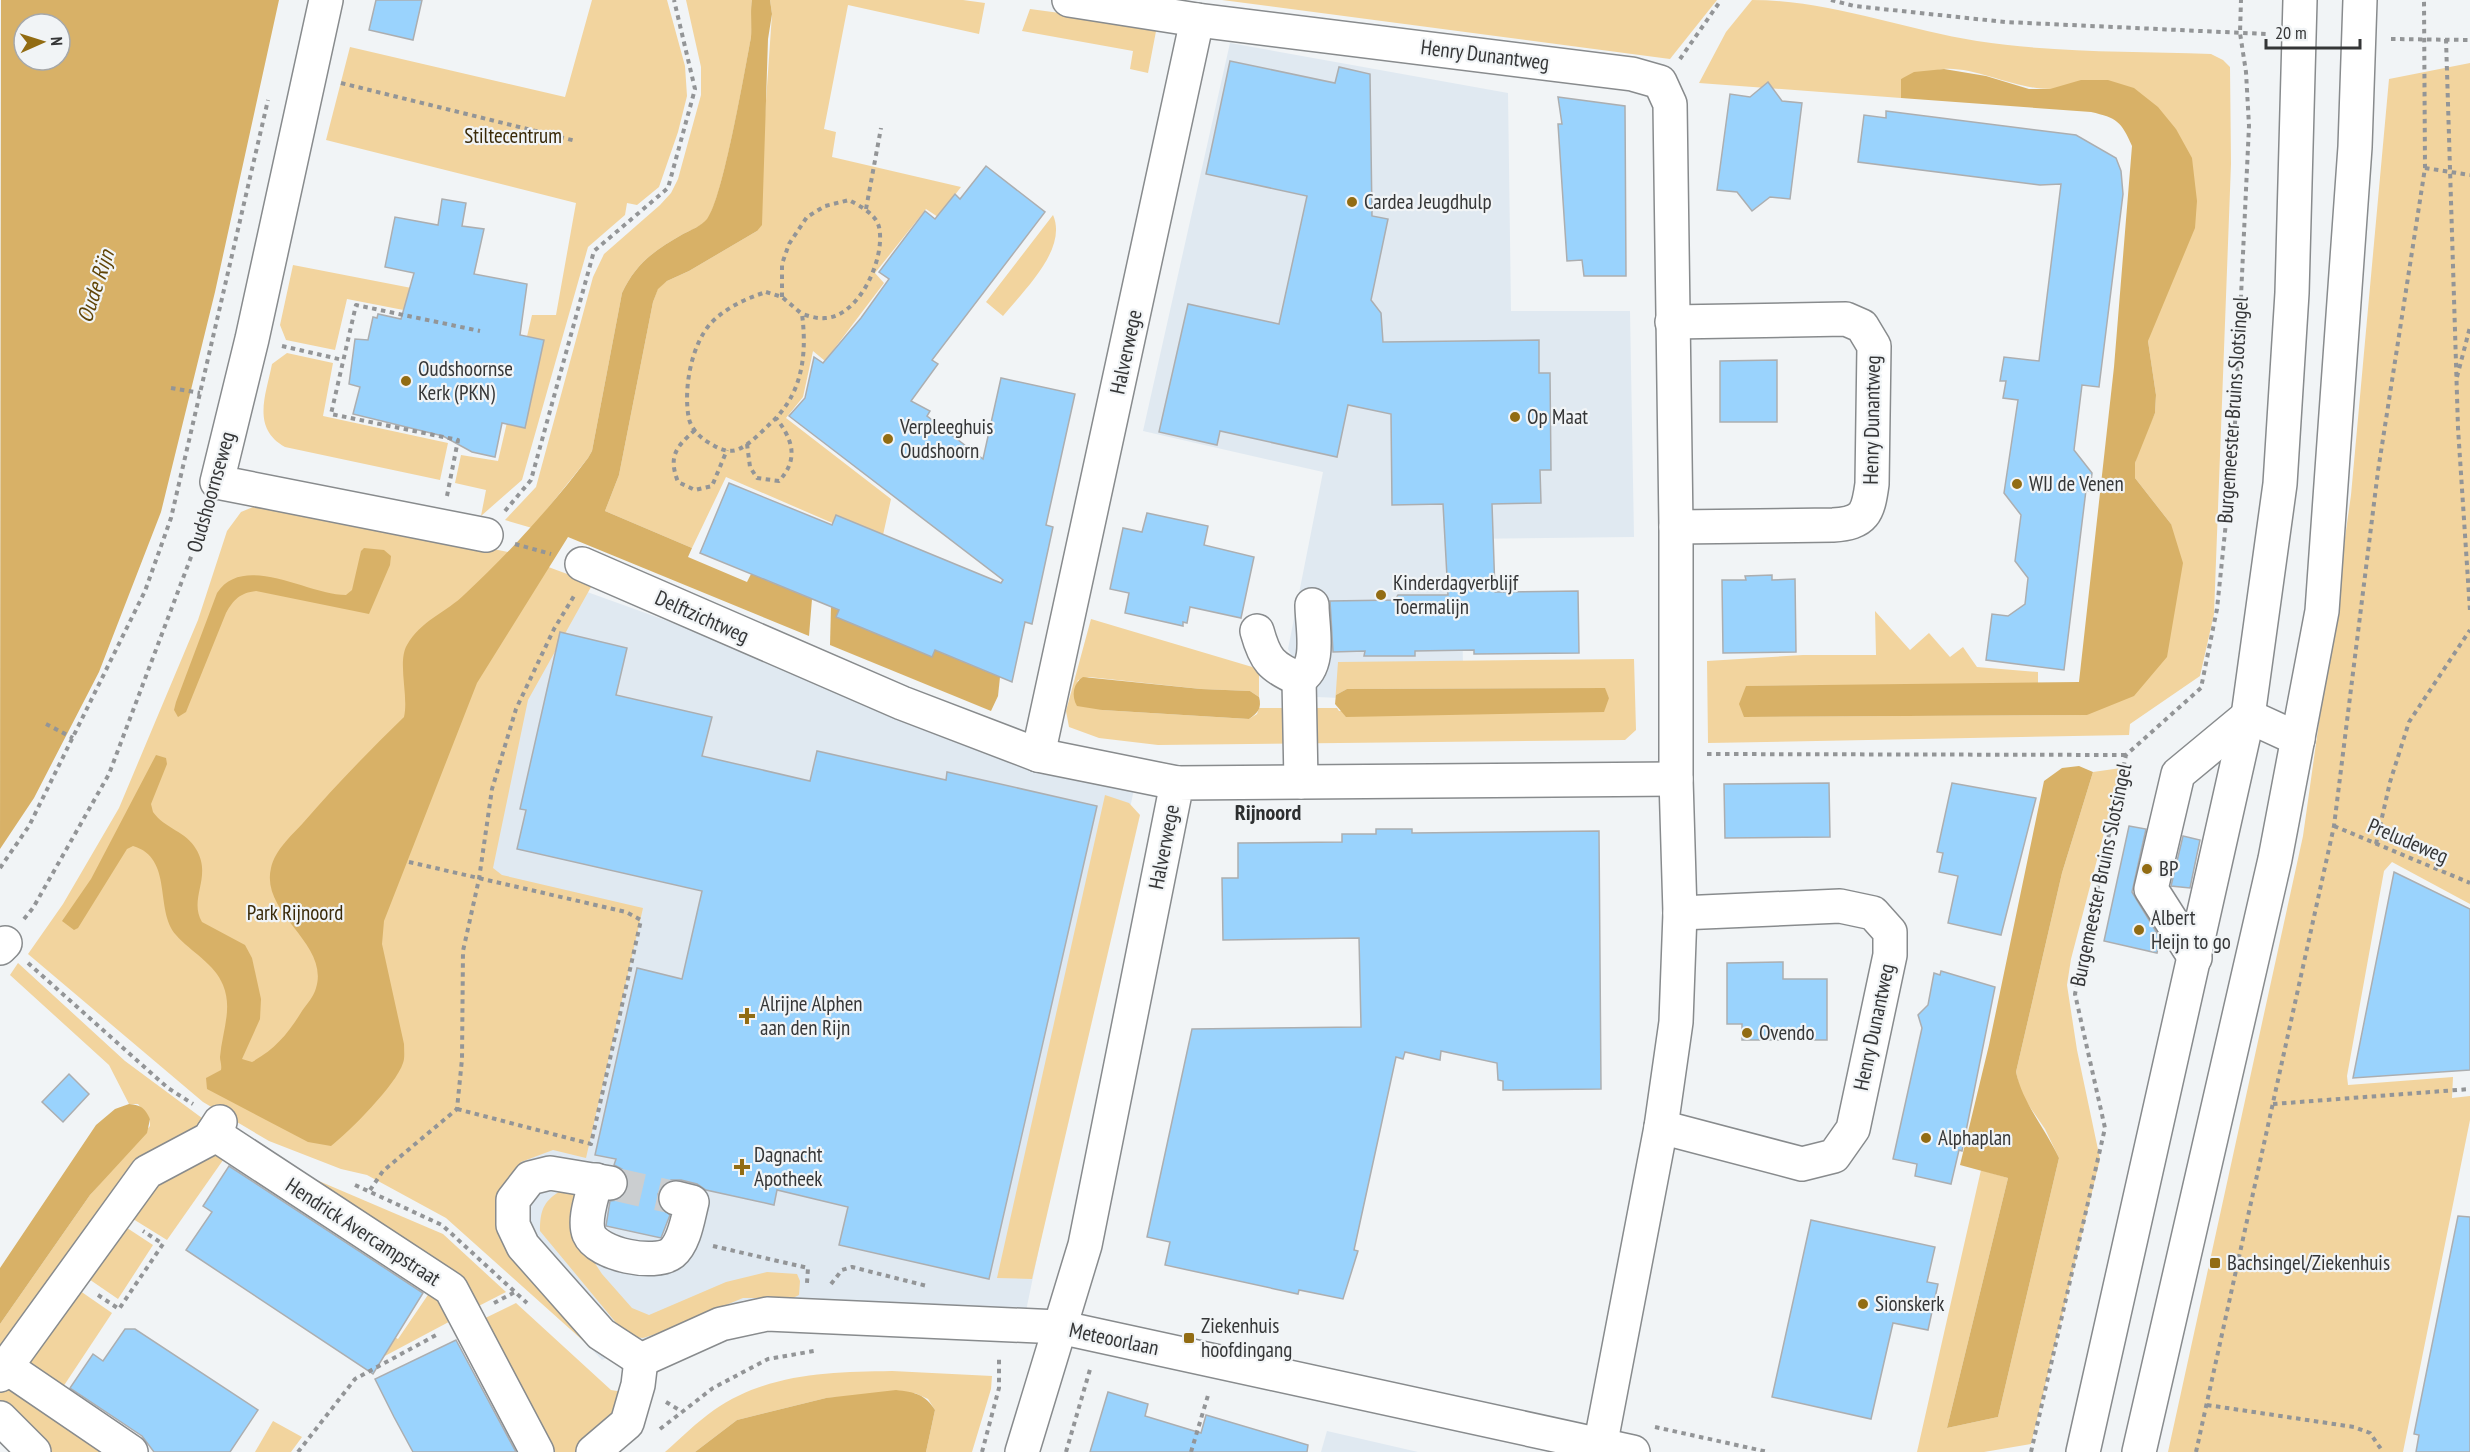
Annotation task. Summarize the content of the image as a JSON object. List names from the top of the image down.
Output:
{
  "streets": {
    "street": [
      "Henry Dunantweg",
      "Halverwege",
      "Oudshoornseweg",
      "Delftzichtweg",
      "Hendrick Avercampstraat",
      "Meteoorlaan"
    ],
    "path": ["Burgemeester Bruins Slotsingel", "Preludeweg"]
  },
  "crossings": [
    ["Henry Dunantweg", "Halverwege"],
    ["Halverwege", "Delftzichtweg"],
    ["Halverwege", "Meteoorlaan"]
  ],
  "districts": ["Rijnoord"],
  "water": ["Oude Rijn"],
  "parks": ["Stiltecentrum", "Park Rijnoord"],
  "places": {
    "other": [
      "Cardea Jeugdhulp",
      "Oudshoornse Kerk (PKN)",
      "Op Maat",
      "Verpleeghuis Oudshoorn",
      "WIJ de Venen",
      "Kinderdagverblijf Toermalijn",
      "BP",
      "Albert Heijn to go",
      "Ovendo",
      "Alphaplan",
      "Sionskerk"
    ],
    "health": ["Alrijne Alphen aan den Rijn", "Dagnacht Apotheek"],
    "transit": ["Bachsingel/Ziekenhuis", "Ziekenhuis hoofdingang"]
  },
  "scale_bar": "20 m",
  "north": "right"
}
